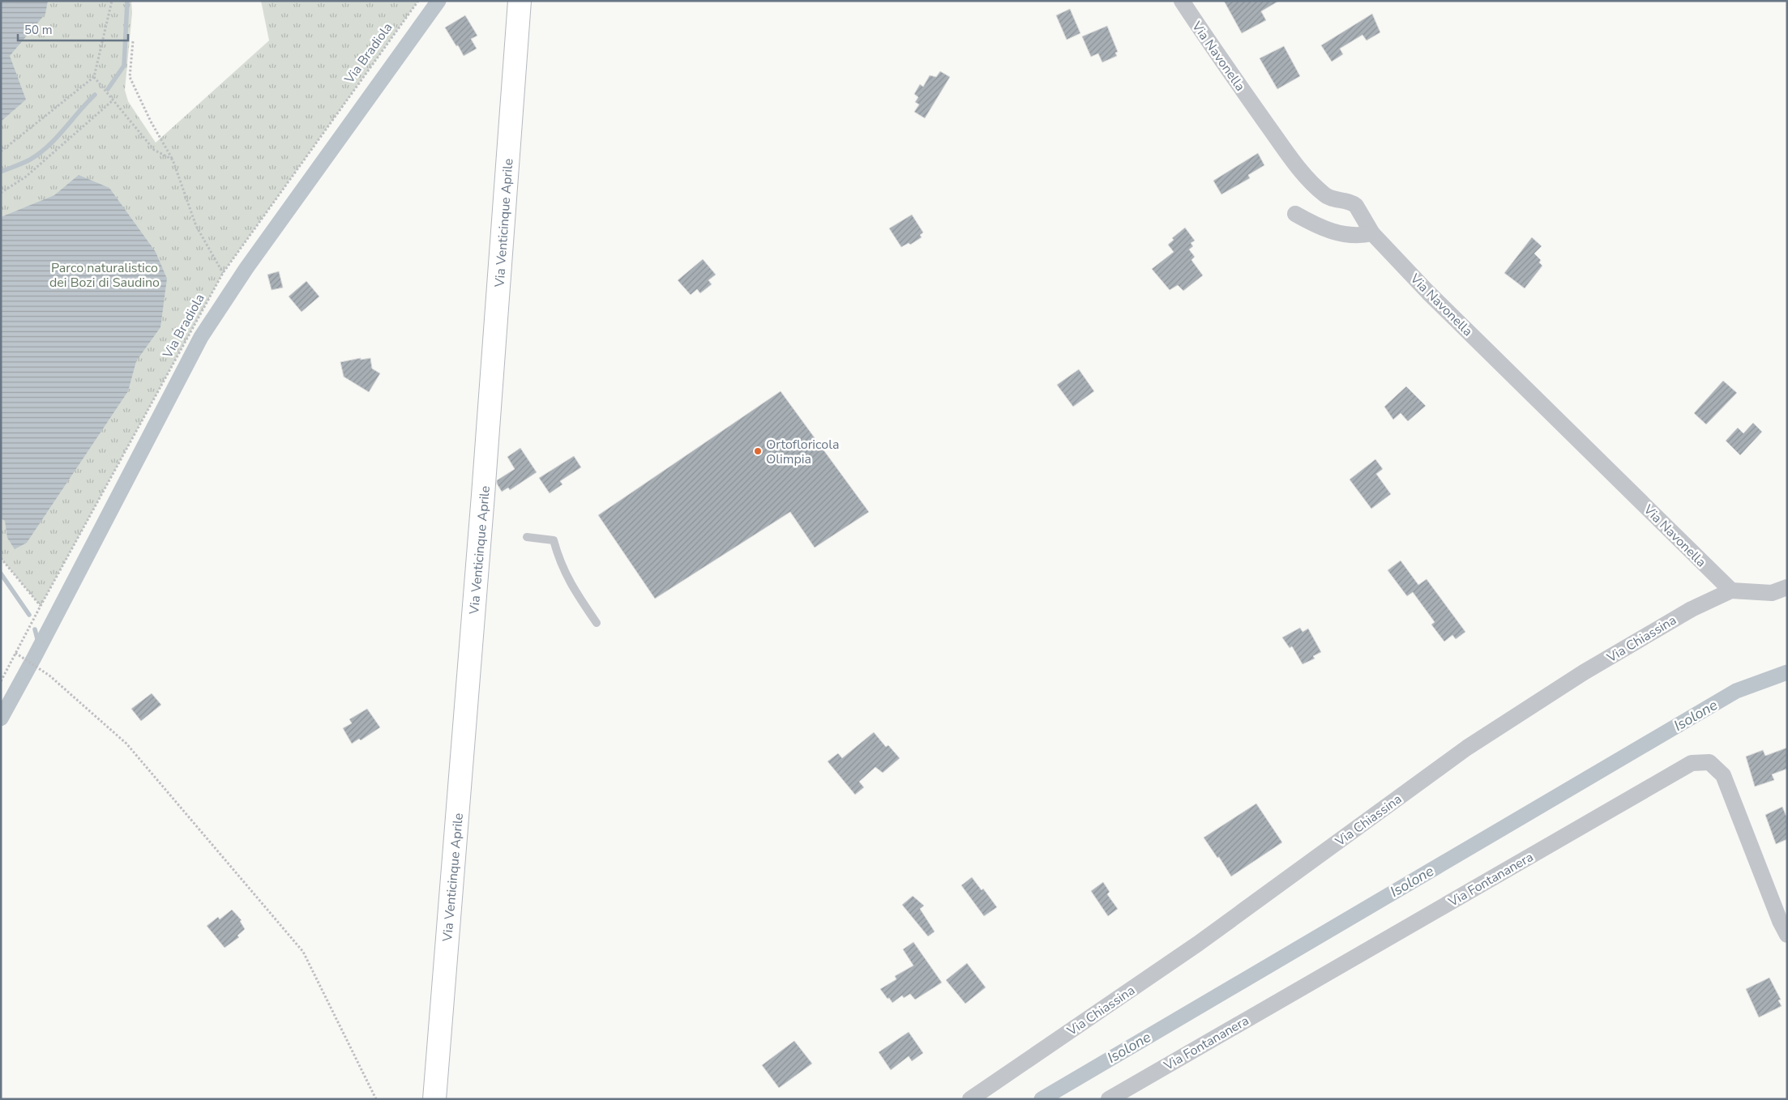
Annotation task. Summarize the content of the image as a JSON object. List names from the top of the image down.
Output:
{
  "streets": {
    "main road": ["Via Venticinque Aprile"],
    "street": ["Via Navonella", "Via Chiassina", "Via Fontananera"],
    "path": ["Via Bradiola"]
  },
  "crossings": [
    ["Via Navonella", "Via Chiassina"]
  ],
  "water": ["Isolone"],
  "parks": ["Parco naturalistico dei Bozi di Saudino"],
  "places": ["Ortofloricola Olimpia"],
  "scale_bar": "50 m"
}
